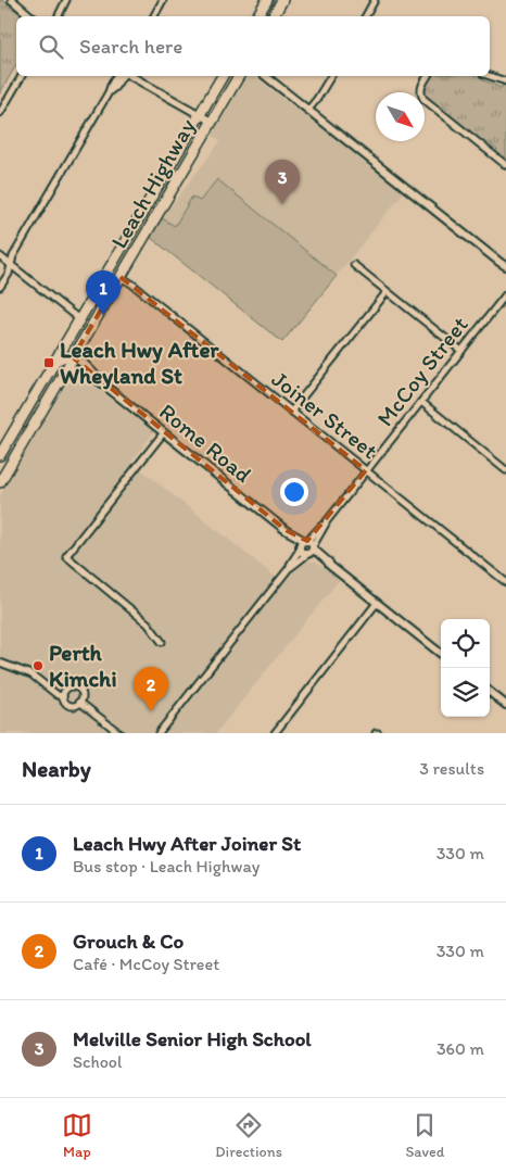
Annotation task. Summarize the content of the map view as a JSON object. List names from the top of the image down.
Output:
{
  "streets": {
    "highway": ["Leach Highway"],
    "street": ["McCoy Street", "Joiner Street", "Rome Road"]
  },
  "crossings": [
    ["Leach Highway", "Joiner Street"],
    ["Leach Highway", "Rome Road"],
    ["McCoy Street", "Joiner Street"],
    ["McCoy Street", "Rome Road"]
  ],
  "places": {
    "transit": ["Leach Hwy After Wheyland St"],
    "other": ["Perth Kimchi"]
  },
  "north": "bottom right",
  "page": {
    "search": "Search here",
    "pins": ["3", "1", "2"],
    "heading": ["Nearby", "3 results"],
    "list": [
      {
        "mark": "1",
        "name": "Leach Hwy After Joiner St",
        "note": "Bus stop · Leach Highway",
        "value": "330 m"
      },
      {
        "mark": "2",
        "name": "Grouch & Co",
        "note": "Café · McCoy Street",
        "value": "330 m"
      },
      {
        "mark": "3",
        "name": "Melville Senior High School",
        "note": "School",
        "value": "360 m"
      }
    ],
    "nav": ["Map", "Directions", "Saved"]
  }
}
